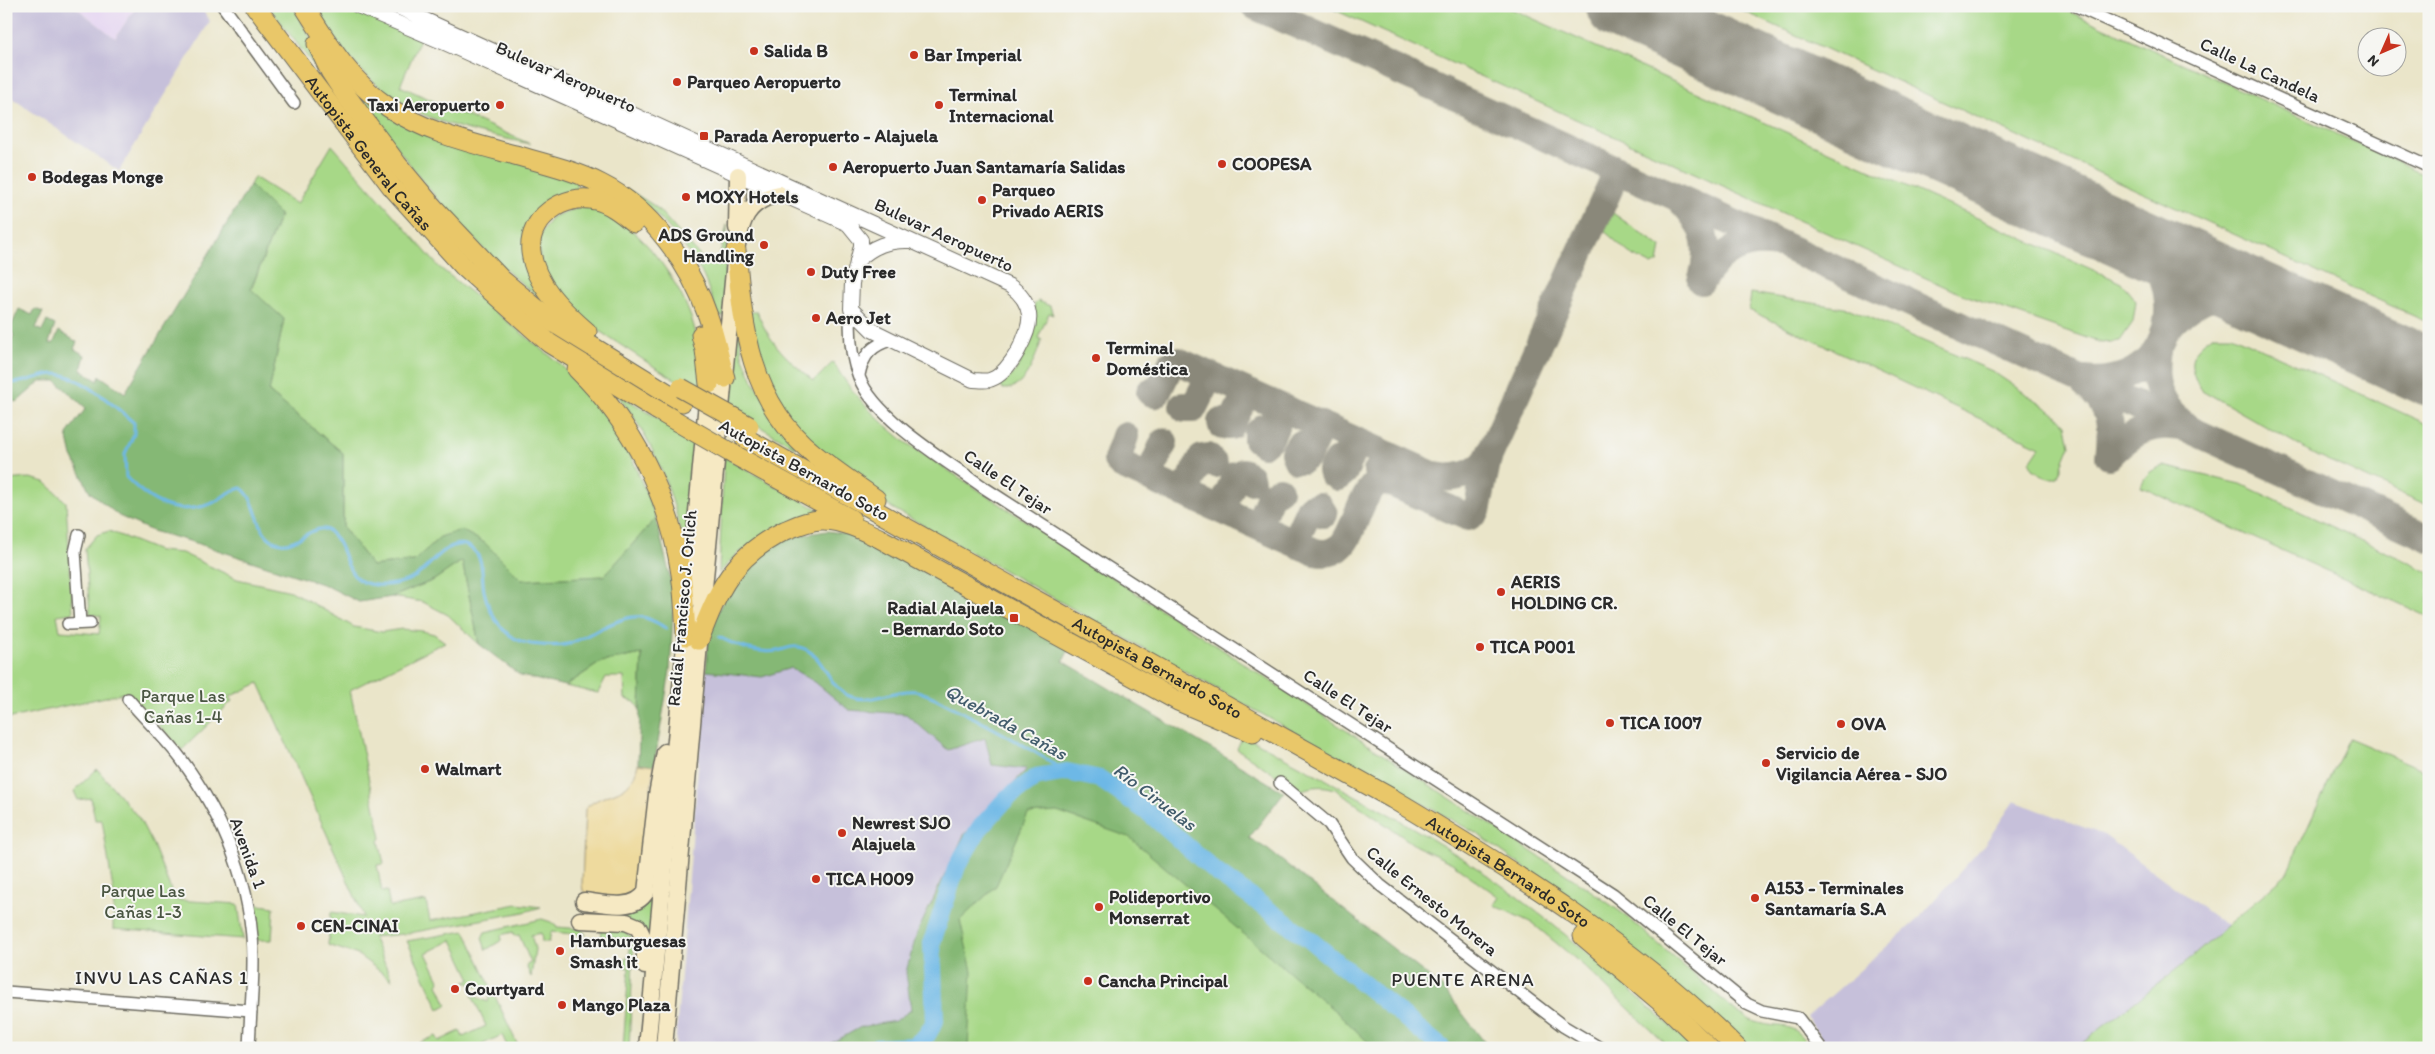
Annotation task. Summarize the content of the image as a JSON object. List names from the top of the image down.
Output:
{
  "streets": {
    "highway": ["Autopista General Cañas", "Autopista Bernardo Soto"],
    "main road": ["Radial Francisco J. Orlich"],
    "street": [
      "Calle La Candela",
      "Bulevar Aeropuerto",
      "Calle El Tejar",
      "Avenida 1",
      "Calle Ernesto Morera"
    ]
  },
  "crossings": [
    ["Bulevar Aeropuerto", "Calle El Tejar"],
    ["Bulevar Aeropuerto", "Radial Francisco J. Orlich"],
    ["Autopista General Cañas", "Autopista Bernardo Soto"]
  ],
  "districts": ["INVU LAS CAÑAS 1", "PUENTE ARENA"],
  "water": ["Quebrada Cañas", "Río Ciruelas"],
  "parks": ["Parque Las Cañas 1-4", "Parque Las Cañas 1-3"],
  "places": {
    "other": [
      "Salida B",
      "Bar Imperial",
      "Parqueo Aeropuerto",
      "Taxi Aeropuerto",
      "Terminal Internacional",
      "COOPESA",
      "Aeropuerto Juan Santamaría Salidas",
      "Bodegas Monge",
      "MOXY Hotels",
      "Parqueo Privado AERIS",
      "ADS Ground Handling",
      "Duty Free",
      "Aero Jet",
      "Terminal Doméstica",
      "AERIS HOLDING CR.",
      "TICA P001",
      "TICA I007",
      "OVA",
      "Servicio de Vigilancia Aérea - SJO",
      "Walmart",
      "Newrest SJO Alajuela",
      "TICA H009",
      "A153 - Terminales Santamaría S.A",
      "Polideportivo Monserrat",
      "CEN-CINAI",
      "Hamburguesas Smash it",
      "Cancha Principal",
      "Courtyard",
      "Mango Plaza"
    ],
    "transit": ["Parada Aeropuerto - Alajuela", "Radial Alajuela - Bernardo Soto"]
  },
  "north": "bottom left"
}
